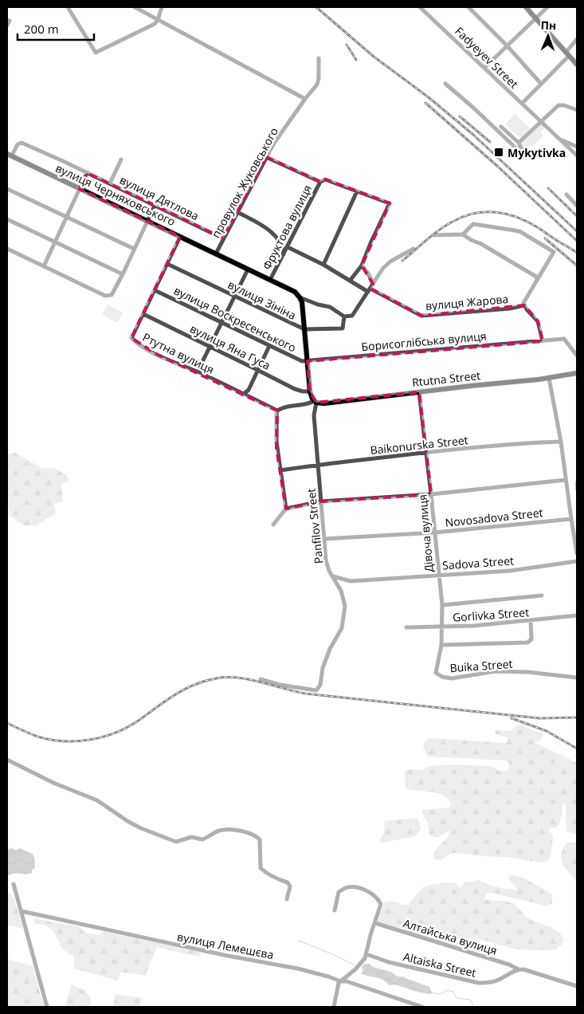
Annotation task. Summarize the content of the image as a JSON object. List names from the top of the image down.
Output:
{
  "streets": {
    "main road": ["вулиця Черняховського", "Rtutna Street"],
    "street": [
      "Fadyeyev Street",
      "провулок Жуковського",
      "вулиця Дятлова",
      "Фруктова вулиця",
      "вулиця Зініна",
      "вулиця Жарова",
      "вулиця Воскресенського",
      "Борисоглібська вулиця",
      "вулиця Яна Гуса",
      "Ртутна вулиця",
      "Baikonurska Street",
      "Novosadova Street",
      "Panfilov Street",
      "Дівоча вулиця",
      "Sadova Street",
      "Gorlivka Street",
      "Buika Street",
      "Алтайська вулиця",
      "вулиця Лемешєва",
      "Altaiska Street"
    ]
  },
  "crossings": [
    ["провулок Жуковського", "вулиця Черняховського"],
    ["провулок Жуковського", "вулиця Дятлова"],
    ["вулиця Черняховського", "вулиця Дятлова"],
    ["вулиця Черняховського", "Фруктова вулиця"],
    ["вулиця Черняховського", "Ртутна вулиця"],
    ["Фруктова вулиця", "вулиця Жарова"],
    ["вулиця Зініна", "Ртутна вулиця"],
    ["вулиця Воскресенського", "Борисоглібська вулиця"],
    ["вулиця Воскресенського", "Ртутна вулиця"],
    ["вулиця Яна Гуса", "Ртутна вулиця"],
    ["Rtutna Street", "Panfilov Street"],
    ["Rtutna Street", "Дівоча вулиця"],
    ["Baikonurska Street", "Panfilov Street"],
    ["Baikonurska Street", "Дівоча вулиця"],
    ["Novosadova Street", "Panfilov Street"],
    ["Novosadova Street", "Дівоча вулиця"],
    ["Panfilov Street", "Sadova Street"],
    ["Дівоча вулиця", "Sadova Street"],
    ["Дівоча вулиця", "Gorlivka Street"],
    ["Дівоча вулиця", "Buika Street"],
    ["Алтайська вулиця", "Altaiska Street"]
  ],
  "places": {
    "transit": ["Mykytivka"]
  },
  "scale_bar": "200 m",
  "north": "top"
}
